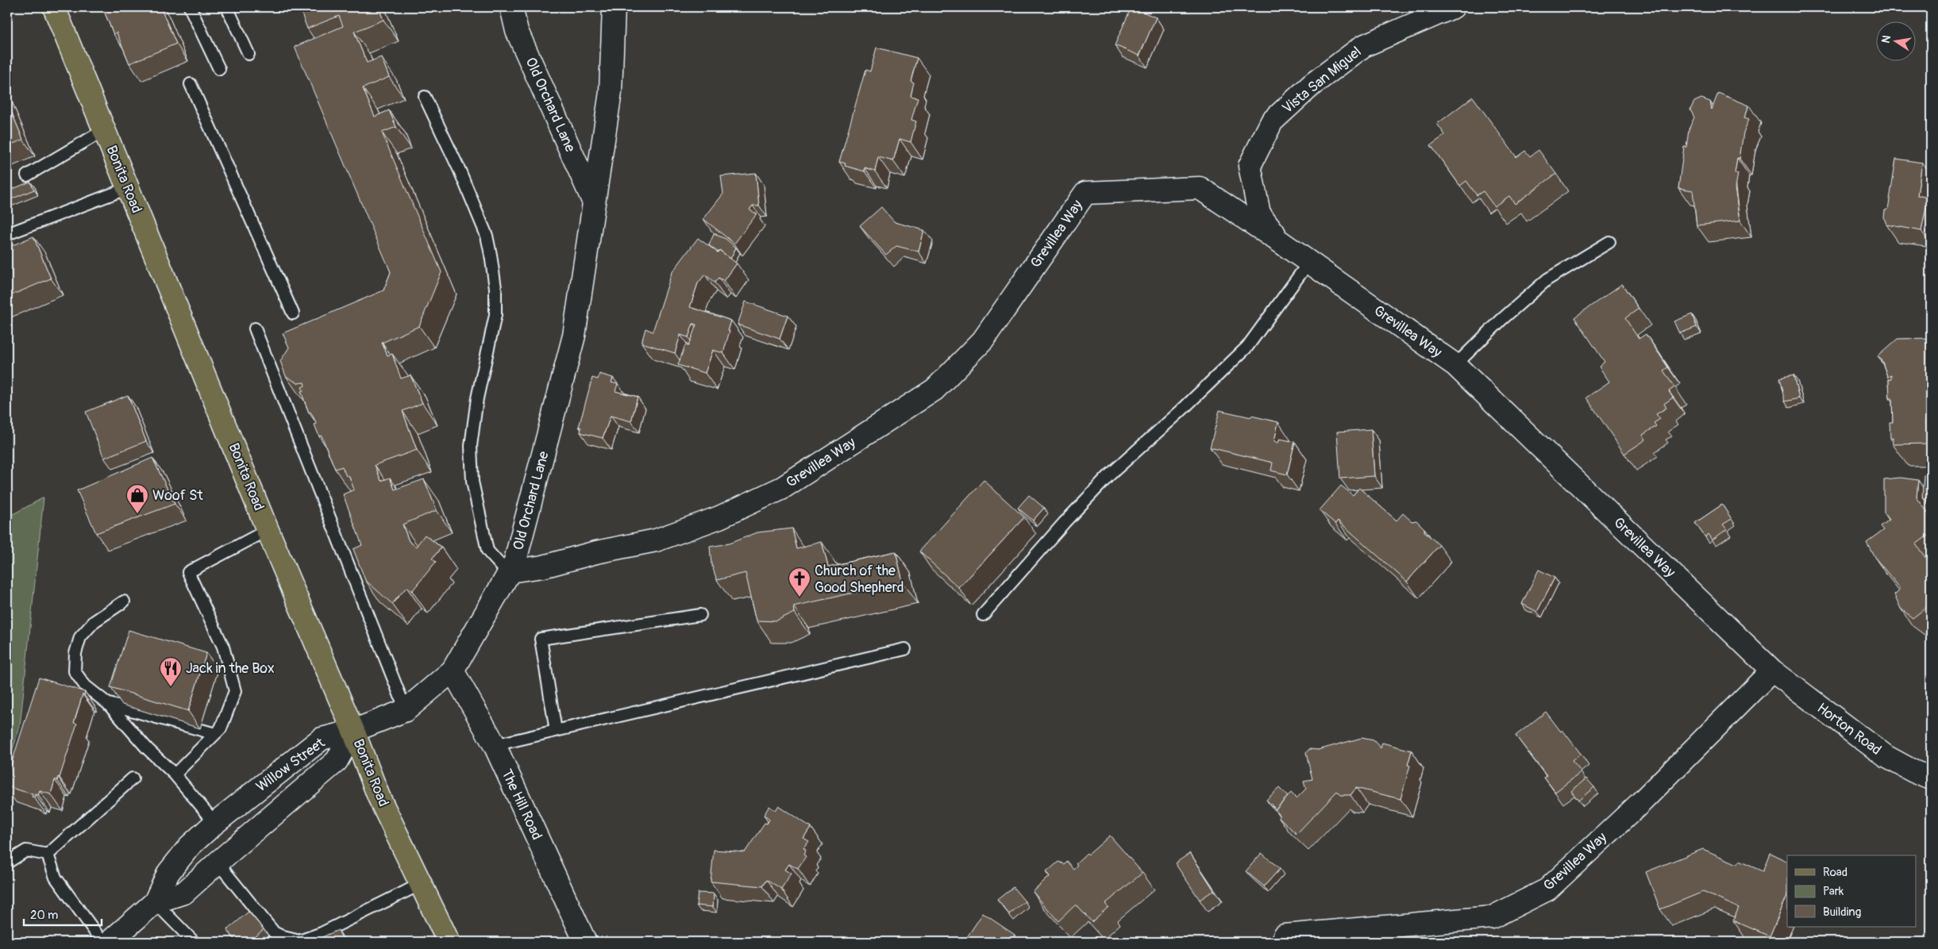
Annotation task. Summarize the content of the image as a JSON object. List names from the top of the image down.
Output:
{
  "streets": {
    "main road": ["Bonita Road"],
    "street": [
      "Vista San Miguel",
      "Old Orchard Lane",
      "Grevillea Way",
      "Horton Road",
      "Willow Street",
      "The Hill Road"
    ]
  },
  "crossings": [
    ["Vista San Miguel", "Grevillea Way"],
    ["Old Orchard Lane", "Bonita Road"],
    ["Old Orchard Lane", "Grevillea Way"],
    ["Old Orchard Lane", "Willow Street"],
    ["Old Orchard Lane", "The Hill Road"],
    ["Bonita Road", "Willow Street"],
    ["Grevillea Way", "Horton Road"]
  ],
  "places": {
    "shop": ["Woof St"],
    "church": ["Church of the Good Shepherd"],
    "restaurant": ["Jack in the Box"]
  },
  "legend": ["Road", "Park", "Building"],
  "scale_bar": "20 m",
  "north": "left"
}
